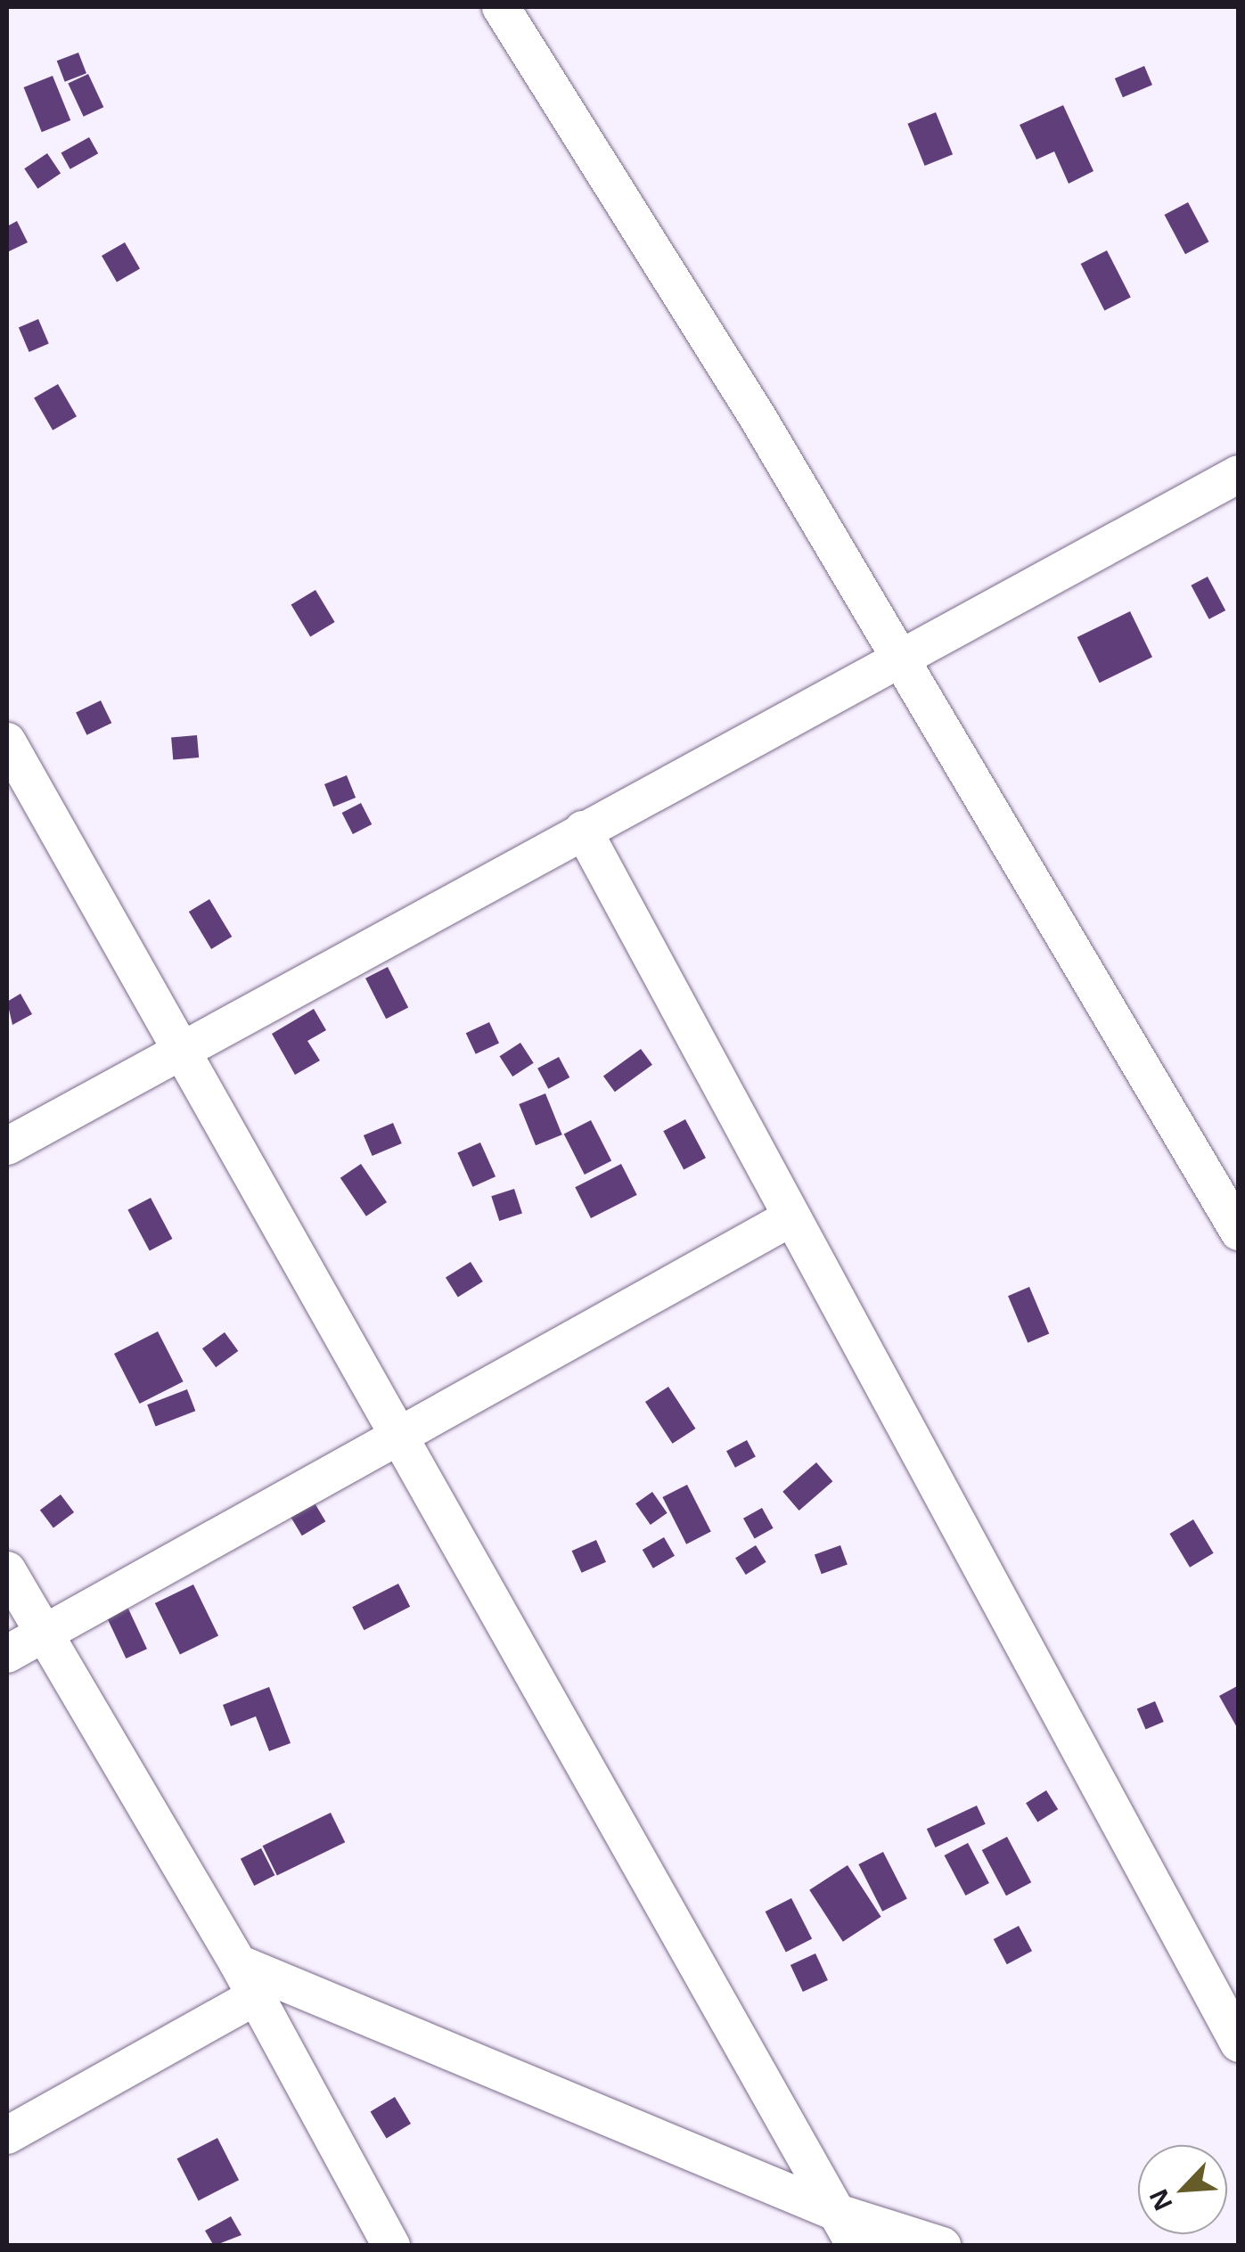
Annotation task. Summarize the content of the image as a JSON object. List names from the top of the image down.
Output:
{
  "north": "bottom left"
}
